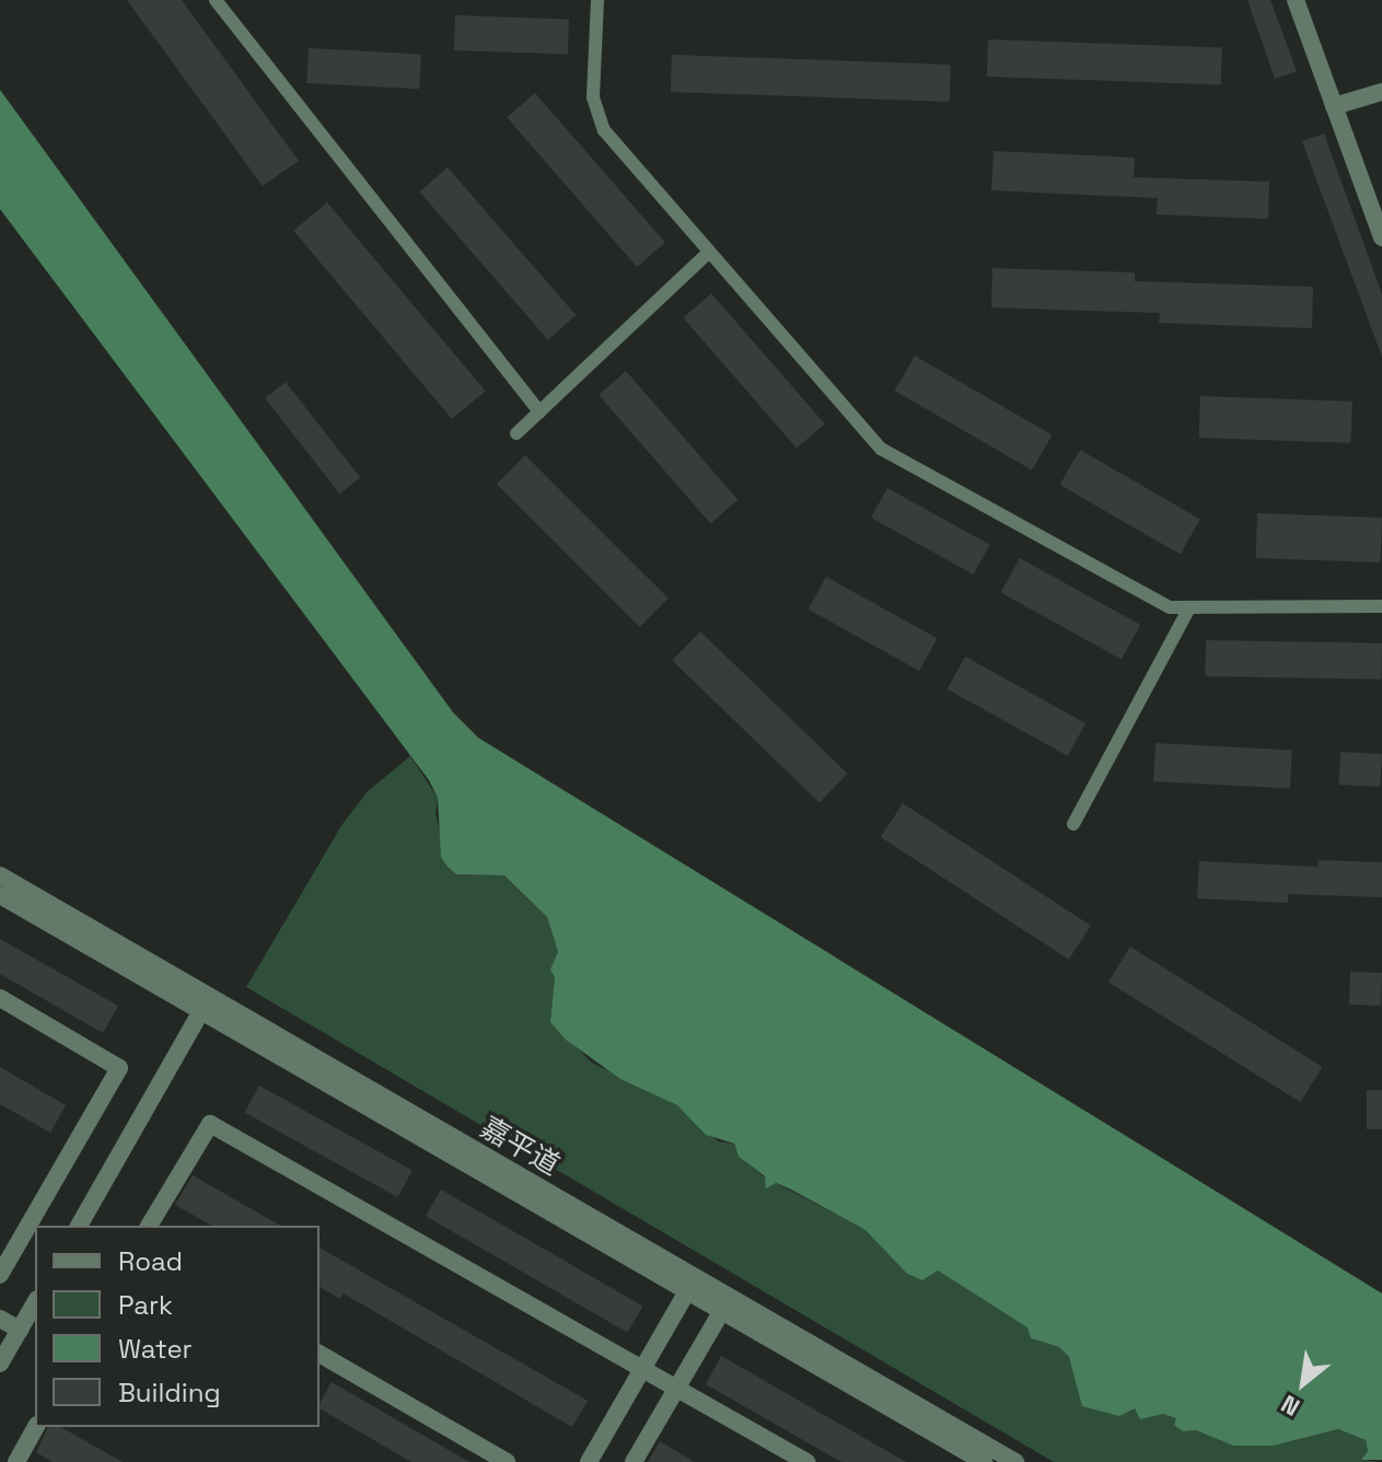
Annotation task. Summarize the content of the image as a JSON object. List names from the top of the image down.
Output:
{
  "streets": {
    "street": ["嘉平道"]
  },
  "legend": [
    "Road",
    "Park",
    "Water",
    "Building"
  ],
  "north": "bottom left"
}
